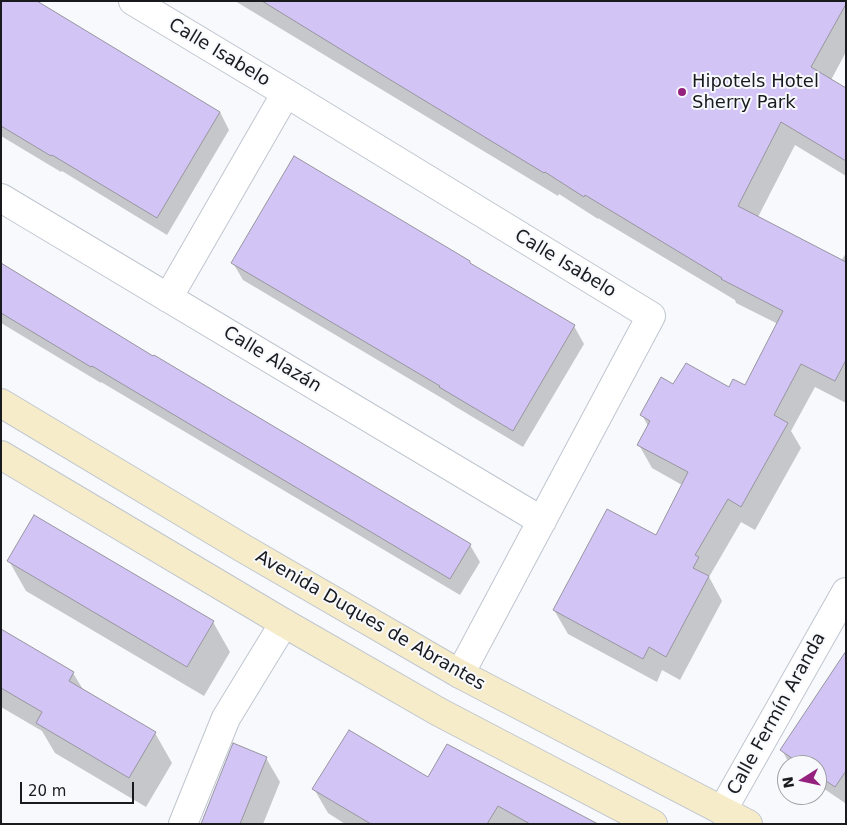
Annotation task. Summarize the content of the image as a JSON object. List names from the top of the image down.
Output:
{
  "streets": {
    "street": [
      "Calle Isabelo",
      "Calle Alazán",
      "Avenida Duques de Abrantes",
      "Calle Fermín Aranda"
    ]
  },
  "crossings": [
    ["Calle Isabelo", "Calle Alazán"],
    ["Calle Isabelo", "Avenida Duques de Abrantes"],
    ["Avenida Duques de Abrantes", "Calle Fermín Aranda"]
  ],
  "places": ["Hipotels Hotel Sherry Park"],
  "scale_bar": "20 m",
  "north": "left"
}
